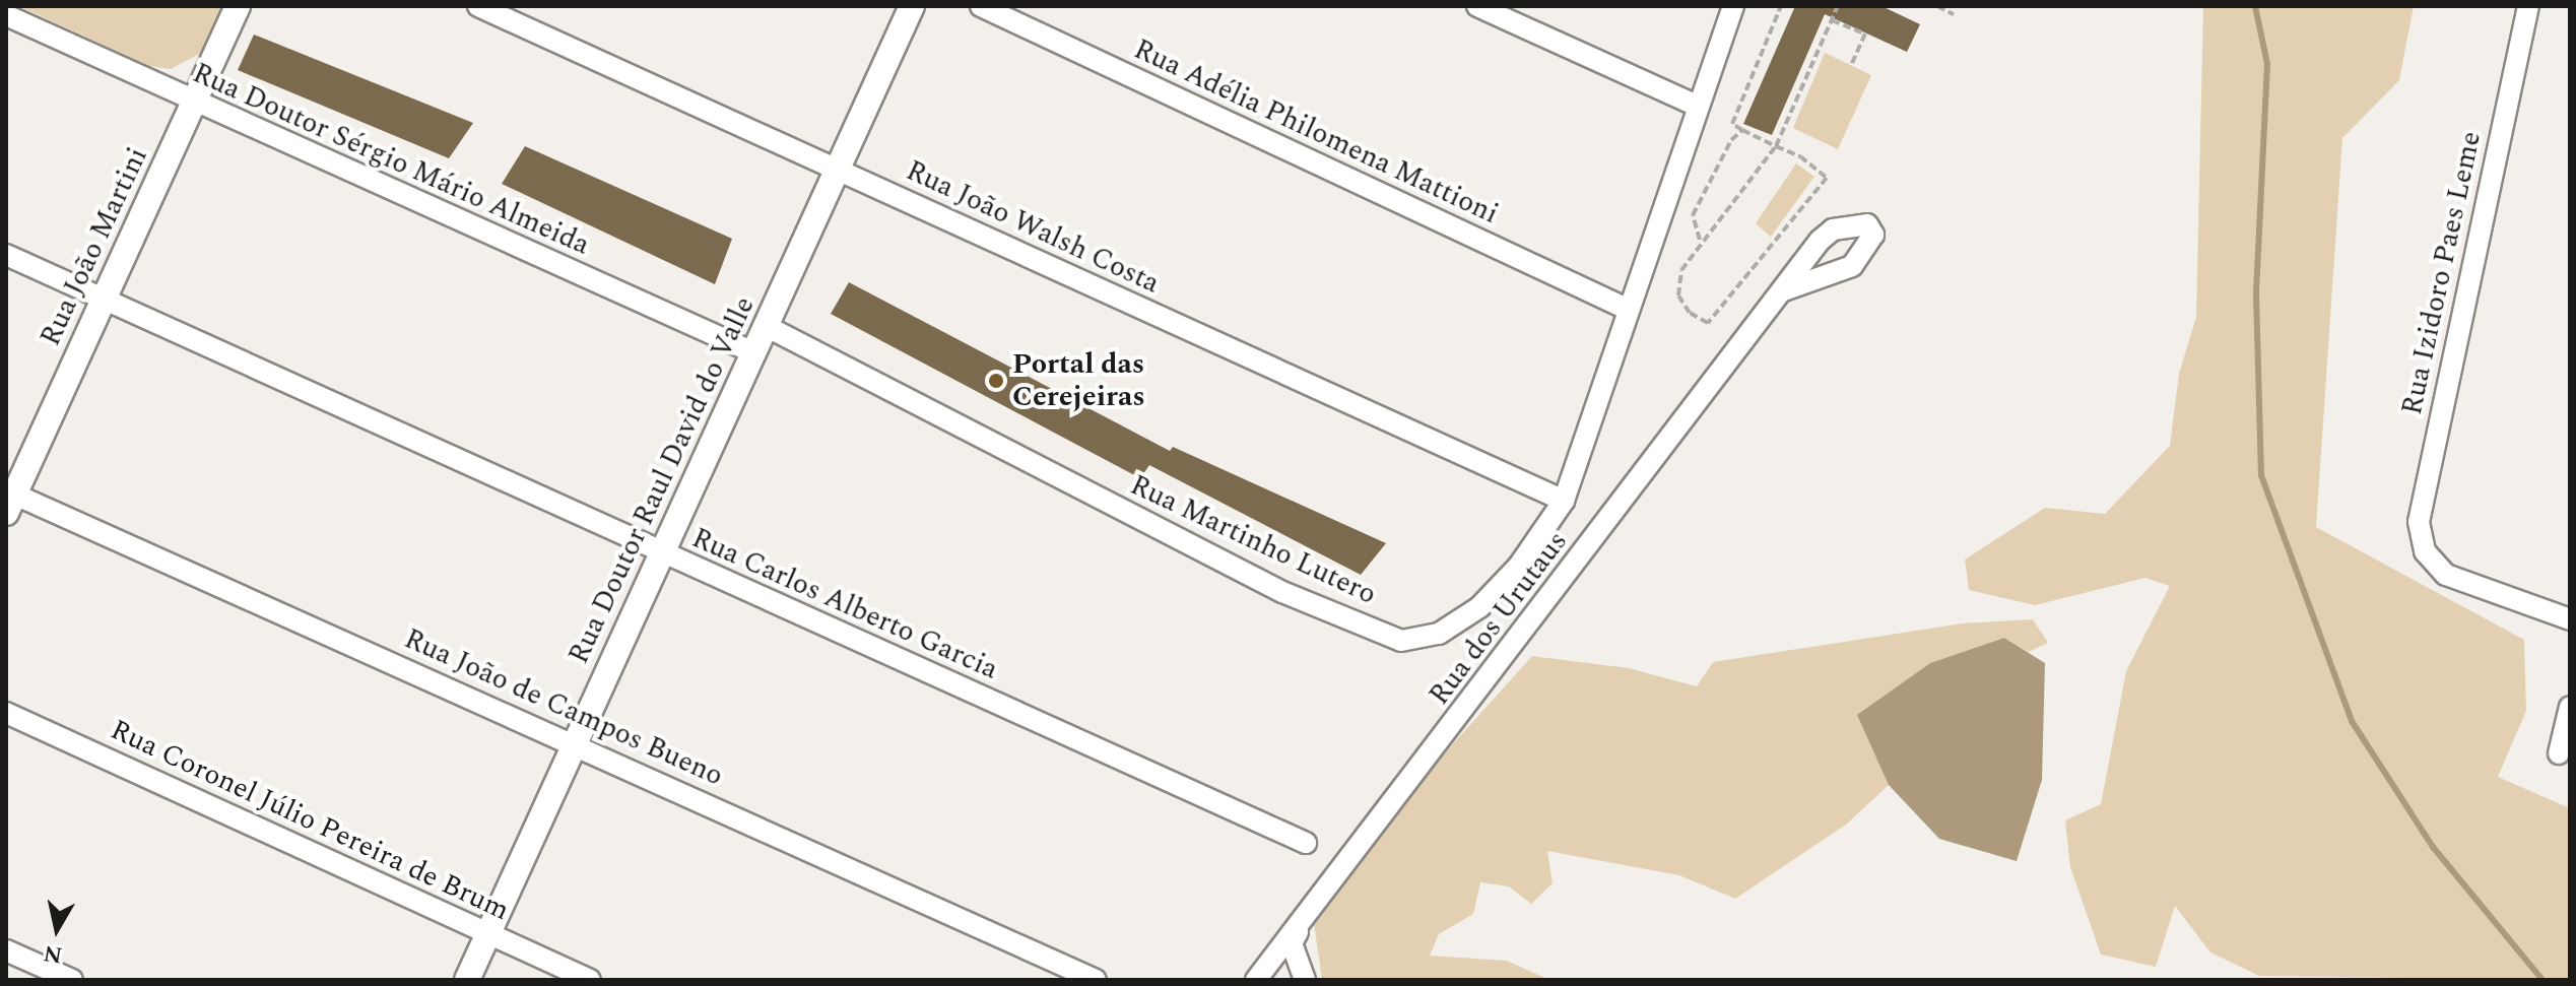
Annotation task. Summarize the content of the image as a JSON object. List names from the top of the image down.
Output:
{
  "streets": {
    "street": [
      "Rua Adélia Philomena Mattioni",
      "Rua Doutor Sérgio Mário Almeida",
      "Rua João Walsh Costa",
      "Rua João Martini",
      "Rua Izidoro Paes Leme",
      "Rua Doutor Raul David do Valle",
      "Rua Martinho Lutero",
      "Rua Carlos Alberto Garcia",
      "Rua dos Urutaus",
      "Rua João de Campos Bueno",
      "Rua Coronel Júlio Pereira de Brum"
    ]
  },
  "crossings": [
    ["Rua Adélia Philomena Mattioni", "Rua Martinho Lutero"],
    ["Rua Doutor Sérgio Mário Almeida", "Rua João Martini"],
    ["Rua Doutor Sérgio Mário Almeida", "Rua Doutor Raul David do Valle"],
    ["Rua João Walsh Costa", "Rua Doutor Raul David do Valle"],
    ["Rua João Walsh Costa", "Rua Martinho Lutero"],
    ["Rua João Martini", "Rua Carlos Alberto Garcia"],
    ["Rua João Martini", "Rua João de Campos Bueno"],
    ["Rua Doutor Raul David do Valle", "Rua Martinho Lutero"],
    ["Rua Doutor Raul David do Valle", "Rua Carlos Alberto Garcia"],
    ["Rua Doutor Raul David do Valle", "Rua João de Campos Bueno"],
    ["Rua Doutor Raul David do Valle", "Rua Coronel Júlio Pereira de Brum"]
  ],
  "places": ["Portal das Cerejeiras"],
  "north": "bottom"
}
